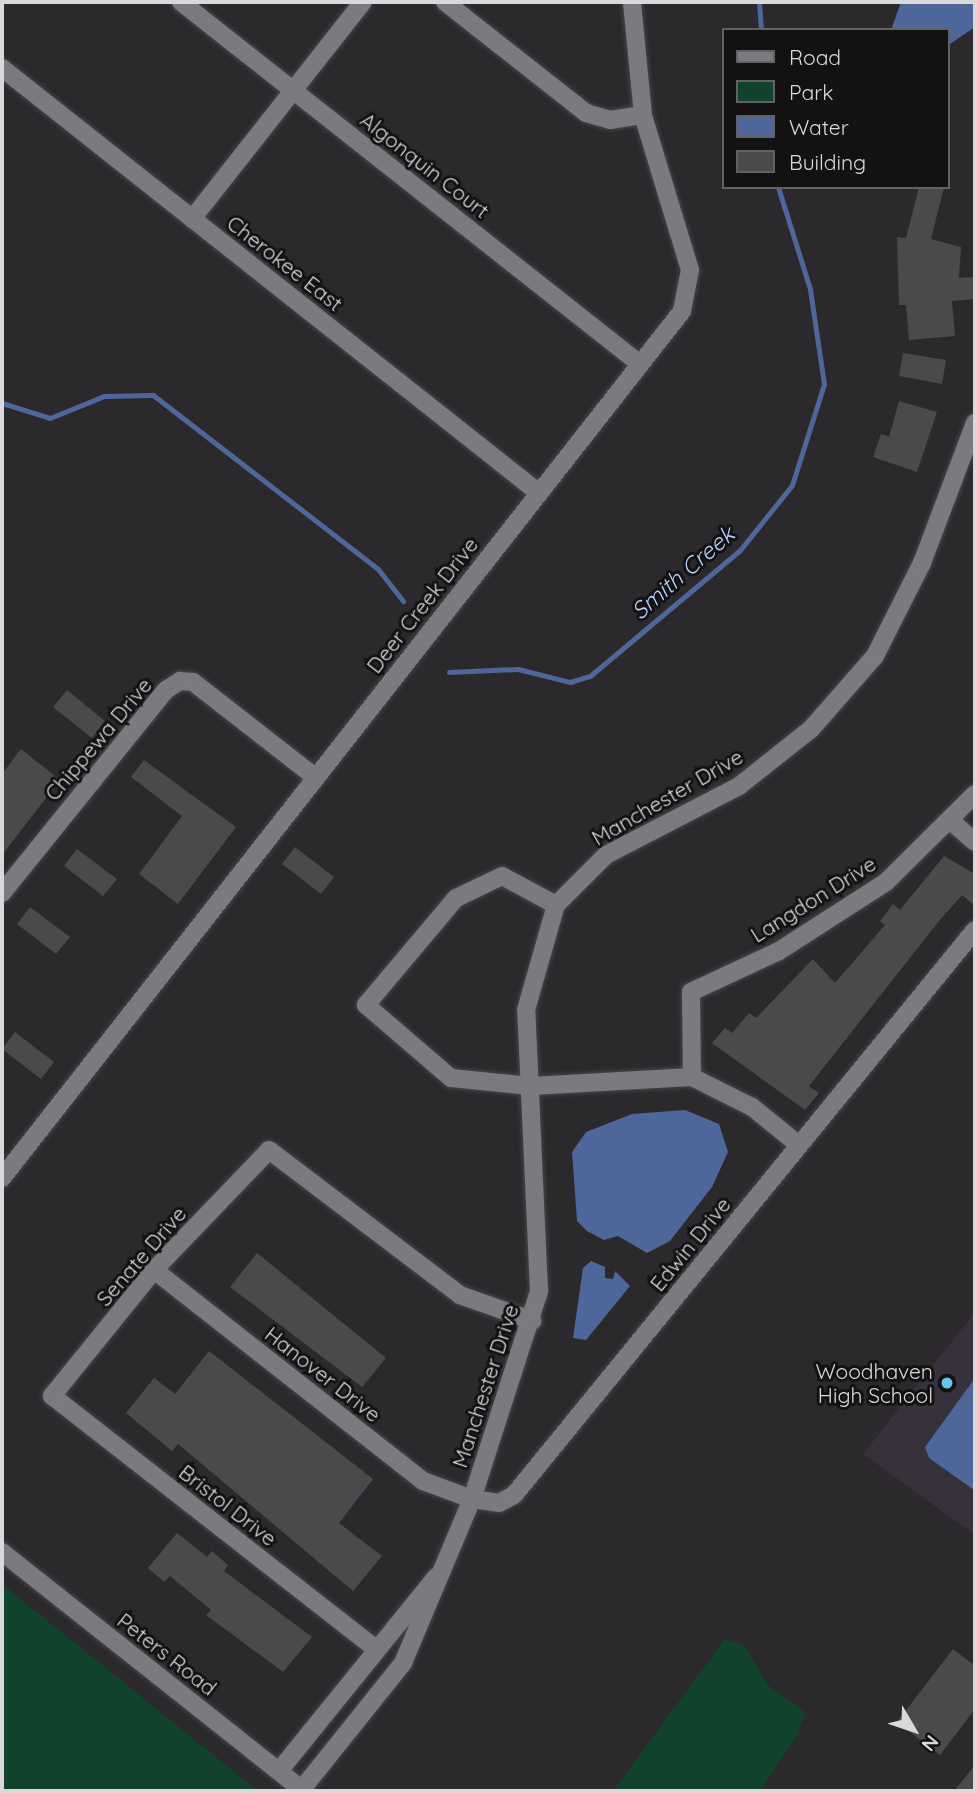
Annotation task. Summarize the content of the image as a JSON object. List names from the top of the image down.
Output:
{
  "streets": {
    "street": [
      "Algonquin Court",
      "Cherokee East",
      "Deer Creek Drive",
      "Chippewa Drive",
      "Manchester Drive",
      "Langdon Drive",
      "Edwin Drive",
      "Senate Drive",
      "Hanover Drive",
      "Bristol Drive",
      "Peters Road"
    ]
  },
  "crossings": [
    ["Algonquin Court", "Deer Creek Drive"],
    ["Cherokee East", "Deer Creek Drive"],
    ["Deer Creek Drive", "Chippewa Drive"],
    ["Manchester Drive", "Edwin Drive"],
    ["Manchester Drive", "Senate Drive"],
    ["Manchester Drive", "Hanover Drive"],
    ["Edwin Drive", "Hanover Drive"],
    ["Senate Drive", "Hanover Drive"],
    ["Senate Drive", "Bristol Drive"]
  ],
  "water": ["Smith Creek"],
  "places": ["Woodhaven High School"],
  "legend": [
    "Road",
    "Park",
    "Water",
    "Building"
  ],
  "north": "bottom right"
}
